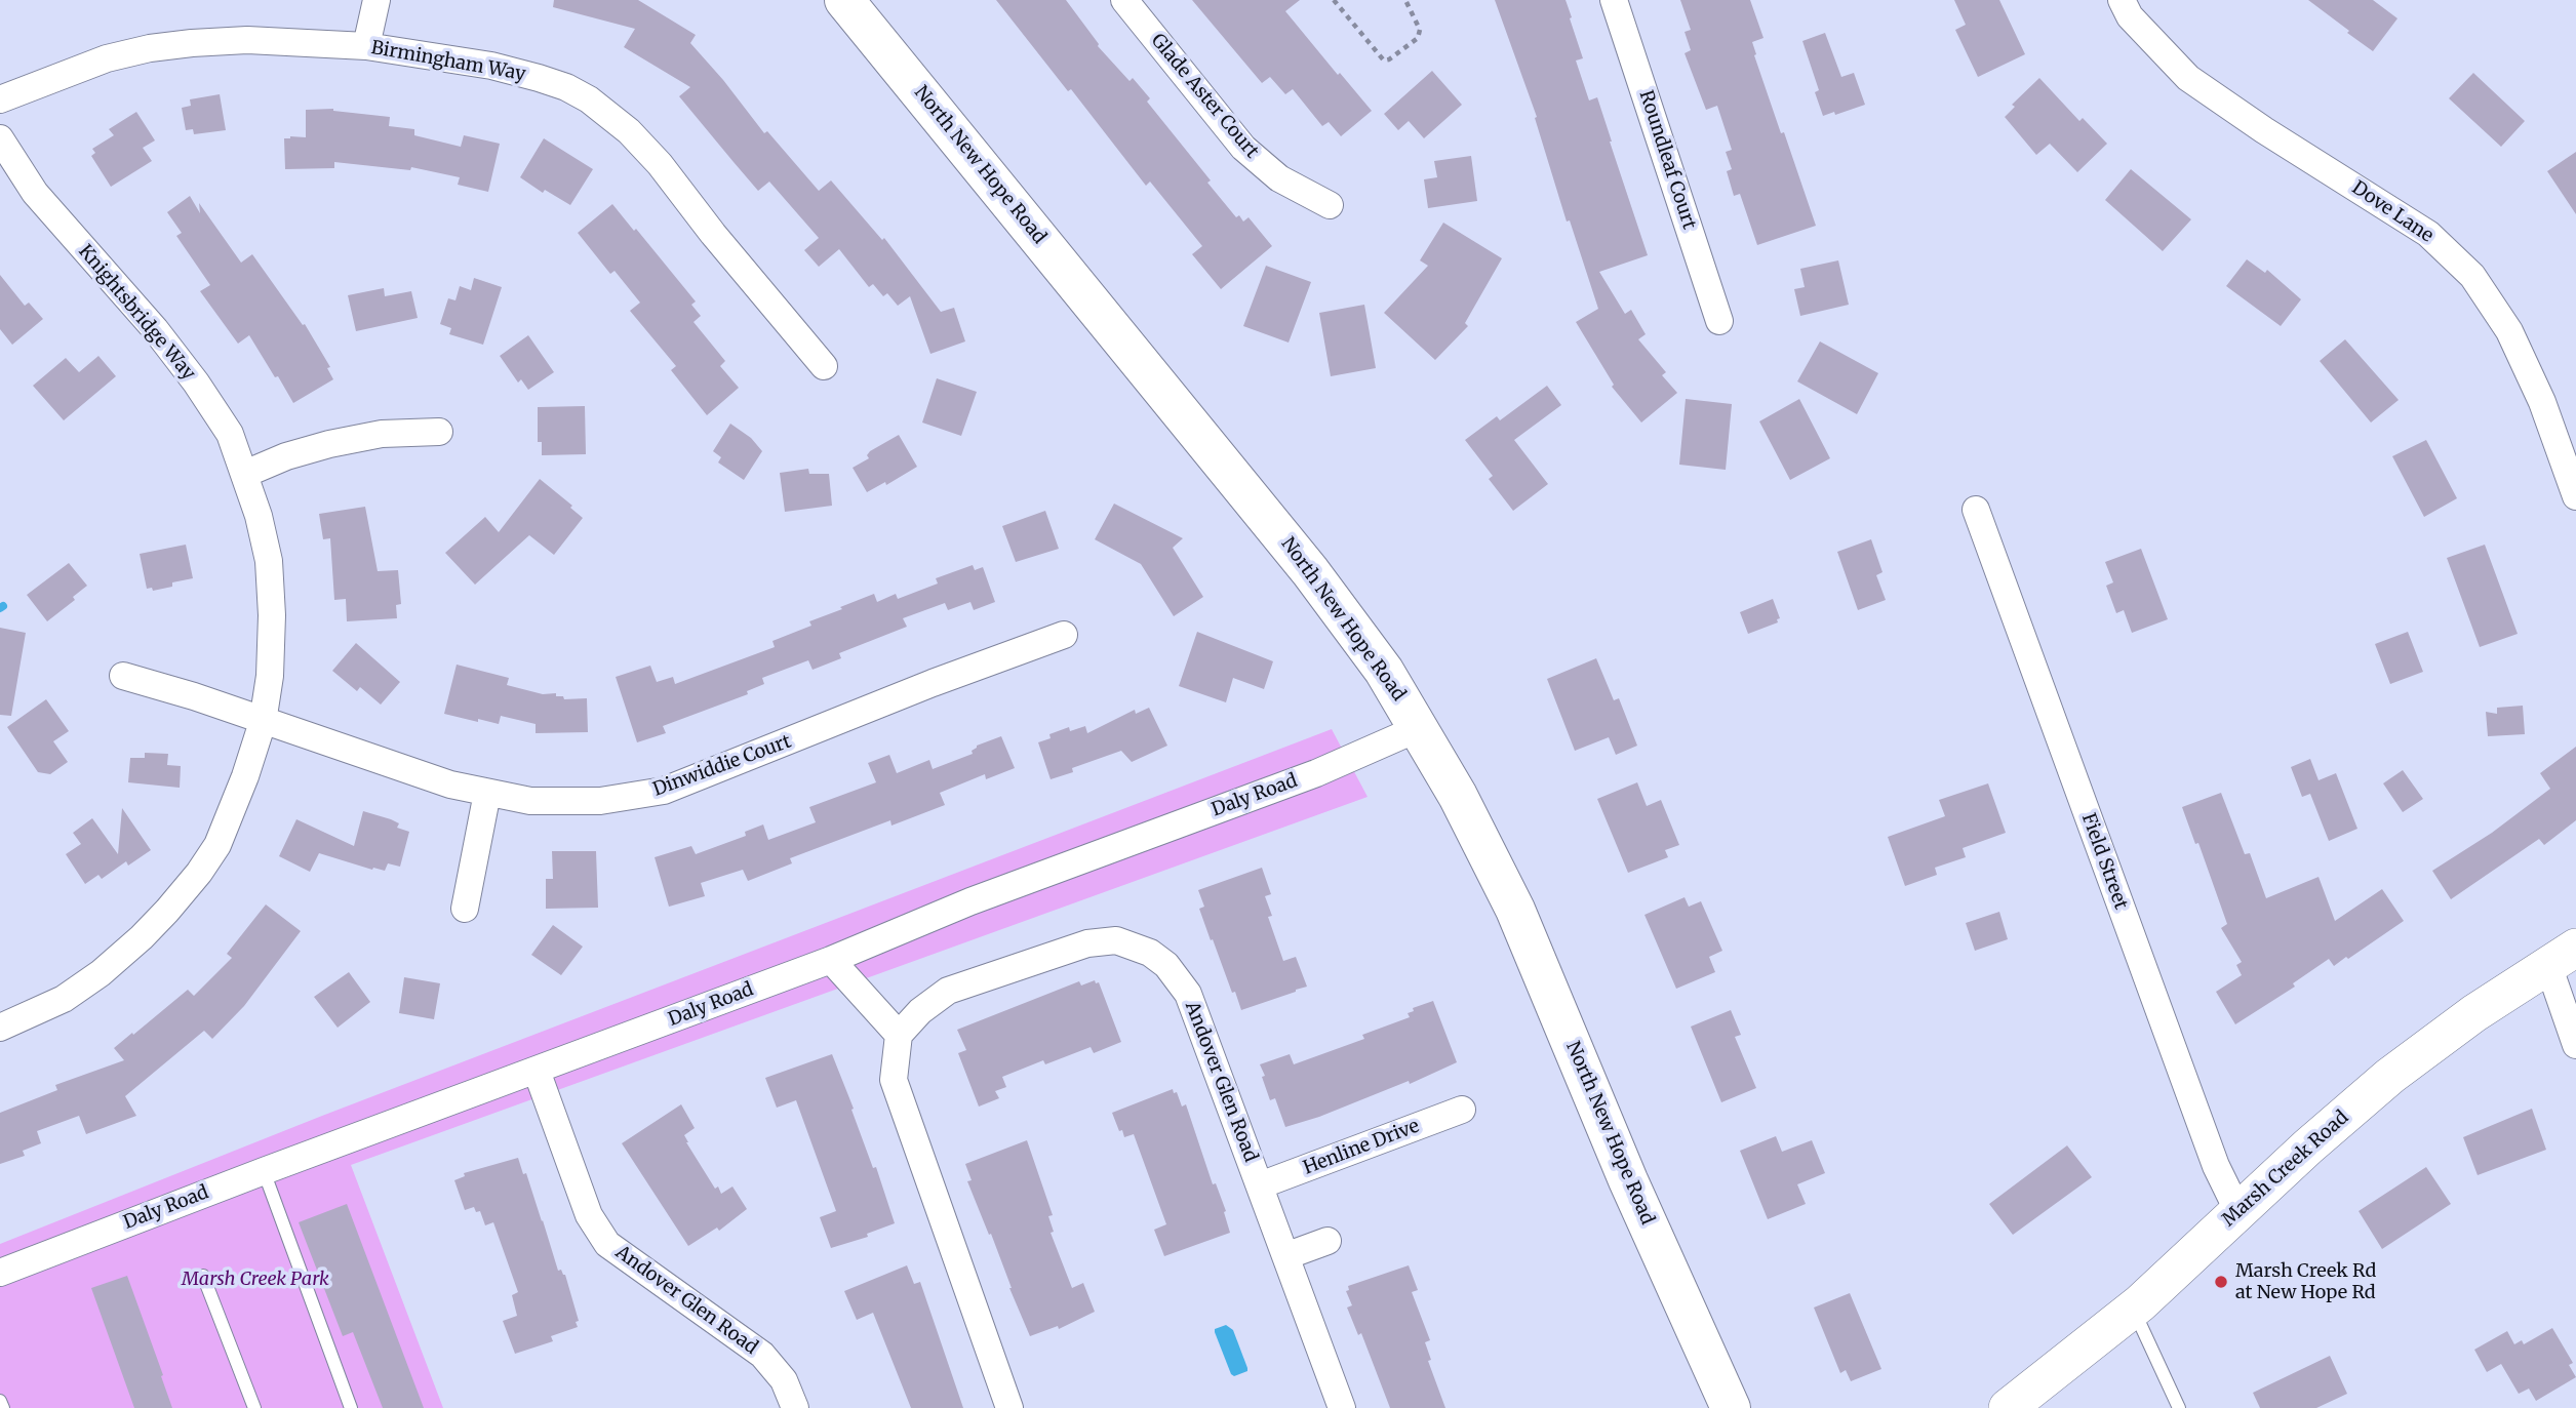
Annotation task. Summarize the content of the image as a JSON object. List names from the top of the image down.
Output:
{
  "streets": {
    "main road": ["North New Hope Road"],
    "street": [
      "Birmingham Way",
      "Glade Aster Court",
      "Roundleaf Court",
      "Dove Lane",
      "Knightsbridge Way",
      "Dinwiddie Court",
      "Daly Road",
      "Field Street",
      "Andover Glen Road",
      "Henline Drive",
      "Marsh Creek Road"
    ]
  },
  "crossings": [
    ["North New Hope Road", "Daly Road"],
    ["Knightsbridge Way", "Dinwiddie Court"],
    ["Daly Road", "Andover Glen Road"],
    ["Field Street", "Marsh Creek Road"],
    ["Andover Glen Road", "Henline Drive"]
  ],
  "parks": ["Marsh Creek Park"],
  "places": ["Marsh Creek Rd at New Hope Rd"]
}
